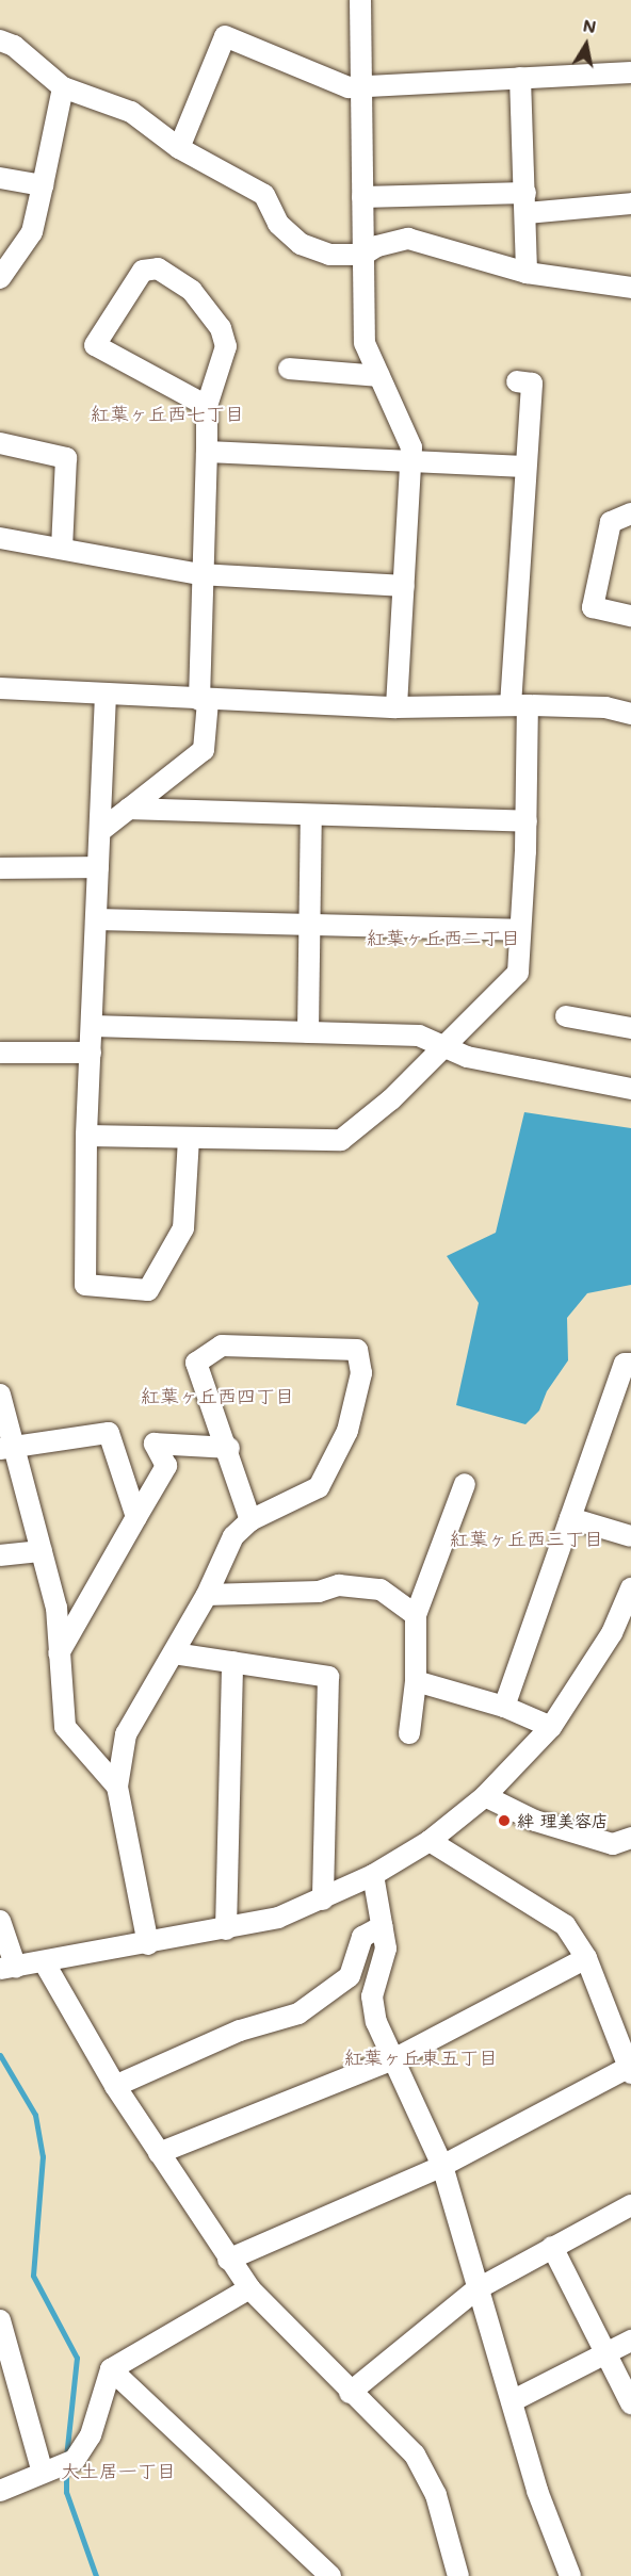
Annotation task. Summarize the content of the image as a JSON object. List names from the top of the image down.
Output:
{
  "districts": [
    "紅葉ヶ丘西七丁目",
    "紅葉ヶ丘西二丁目",
    "紅葉ヶ丘西四丁目",
    "紅葉ヶ丘西三丁目",
    "紅葉ヶ丘東五丁目",
    "大土居一丁目"
  ],
  "places": ["絆 理美容店"],
  "north": "top"
}
